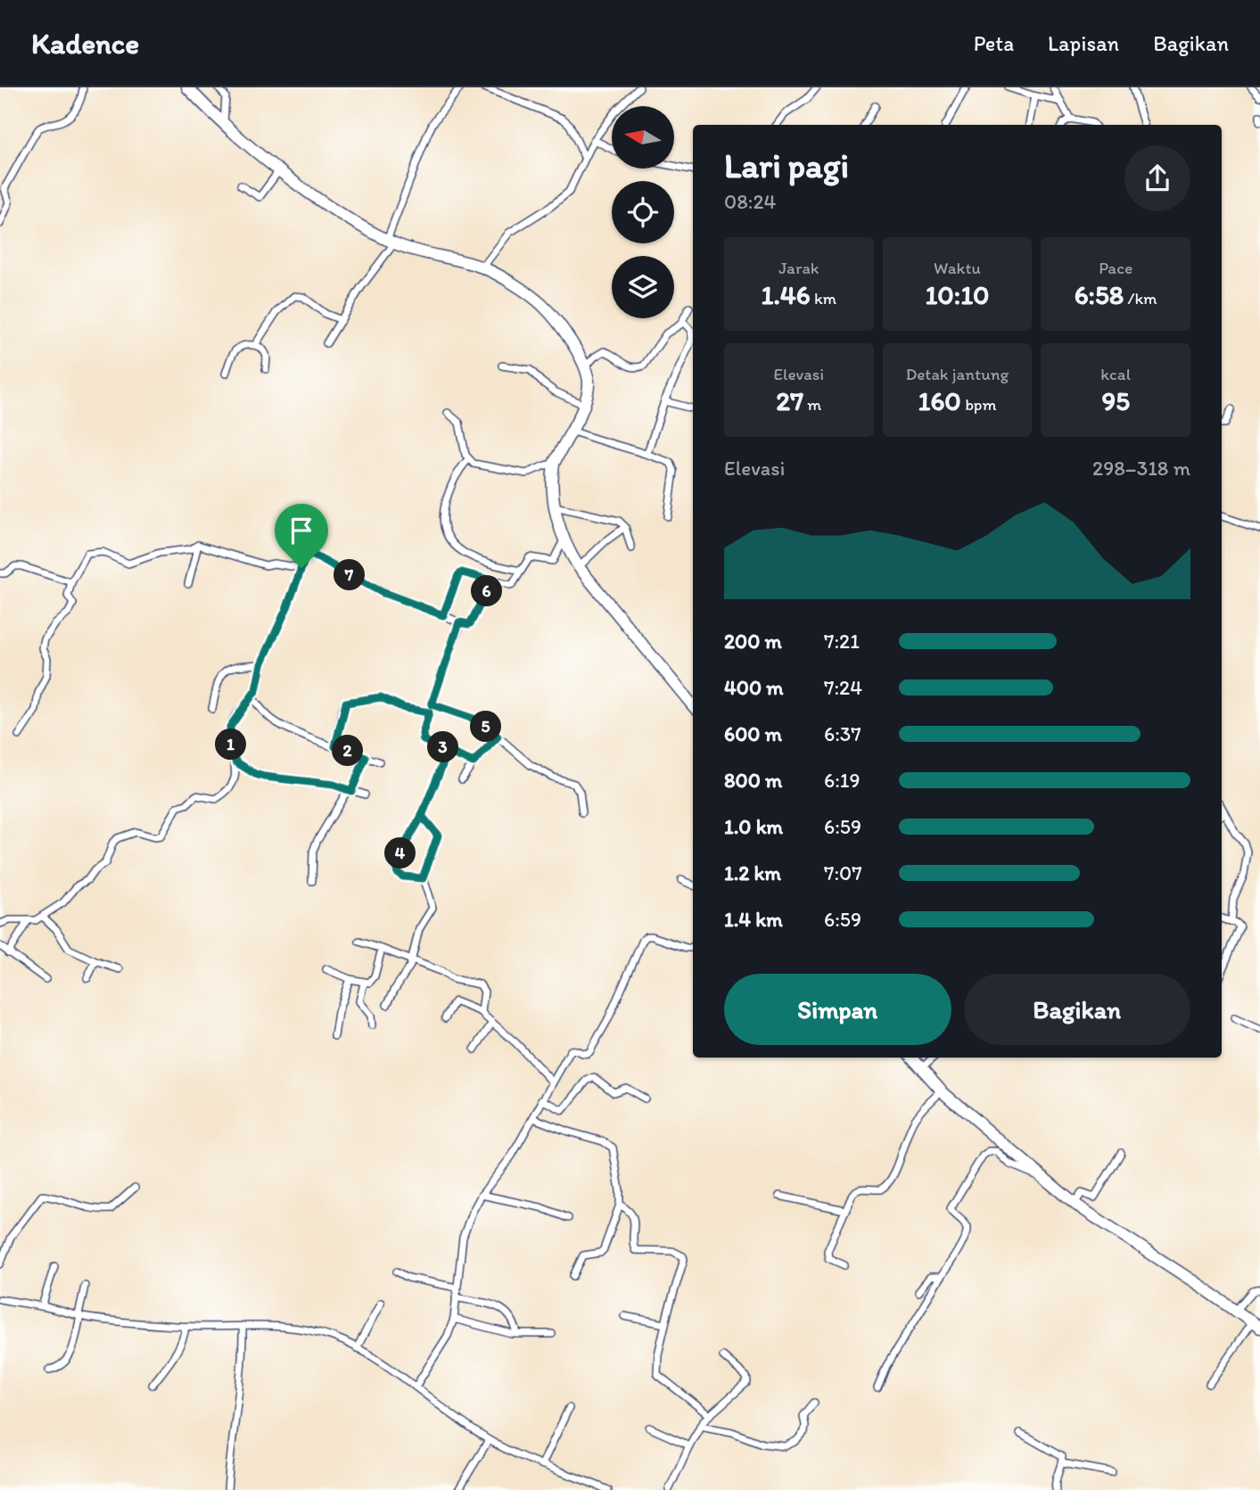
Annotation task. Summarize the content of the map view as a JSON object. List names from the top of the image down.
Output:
{
  "north": "left",
  "page": {
    "header": "Kadence",
    "nav": ["Peta", "Lapisan", "Bagikan"],
    "heading": ["Lari pagi", "08:24"],
    "stats": [
      ["Jarak", "1.46 km"],
      ["Waktu", "10:10"],
      ["Pace", "6:58 /km"],
      ["Elevasi", "27 m"],
      ["Detak jantung", "160 bpm"],
      ["kcal", "95"]
    ],
    "chart": ["Elevasi", "298–318 m"],
    "pins": [
      "7",
      "6",
      "5",
      "1",
      "3",
      "2",
      "4"
    ],
    "list": [
      {
        "name": "200 m",
        "note": "7:21"
      },
      {
        "name": "400 m",
        "note": "7:24"
      },
      {
        "name": "600 m",
        "note": "6:37"
      },
      {
        "name": "800 m",
        "note": "6:19"
      },
      {
        "name": "1.0 km",
        "note": "6:59"
      },
      {
        "name": "1.2 km",
        "note": "7:07"
      },
      {
        "name": "1.4 km",
        "note": "6:59"
      }
    ],
    "buttons": ["Simpan", "Bagikan"]
  }
}
